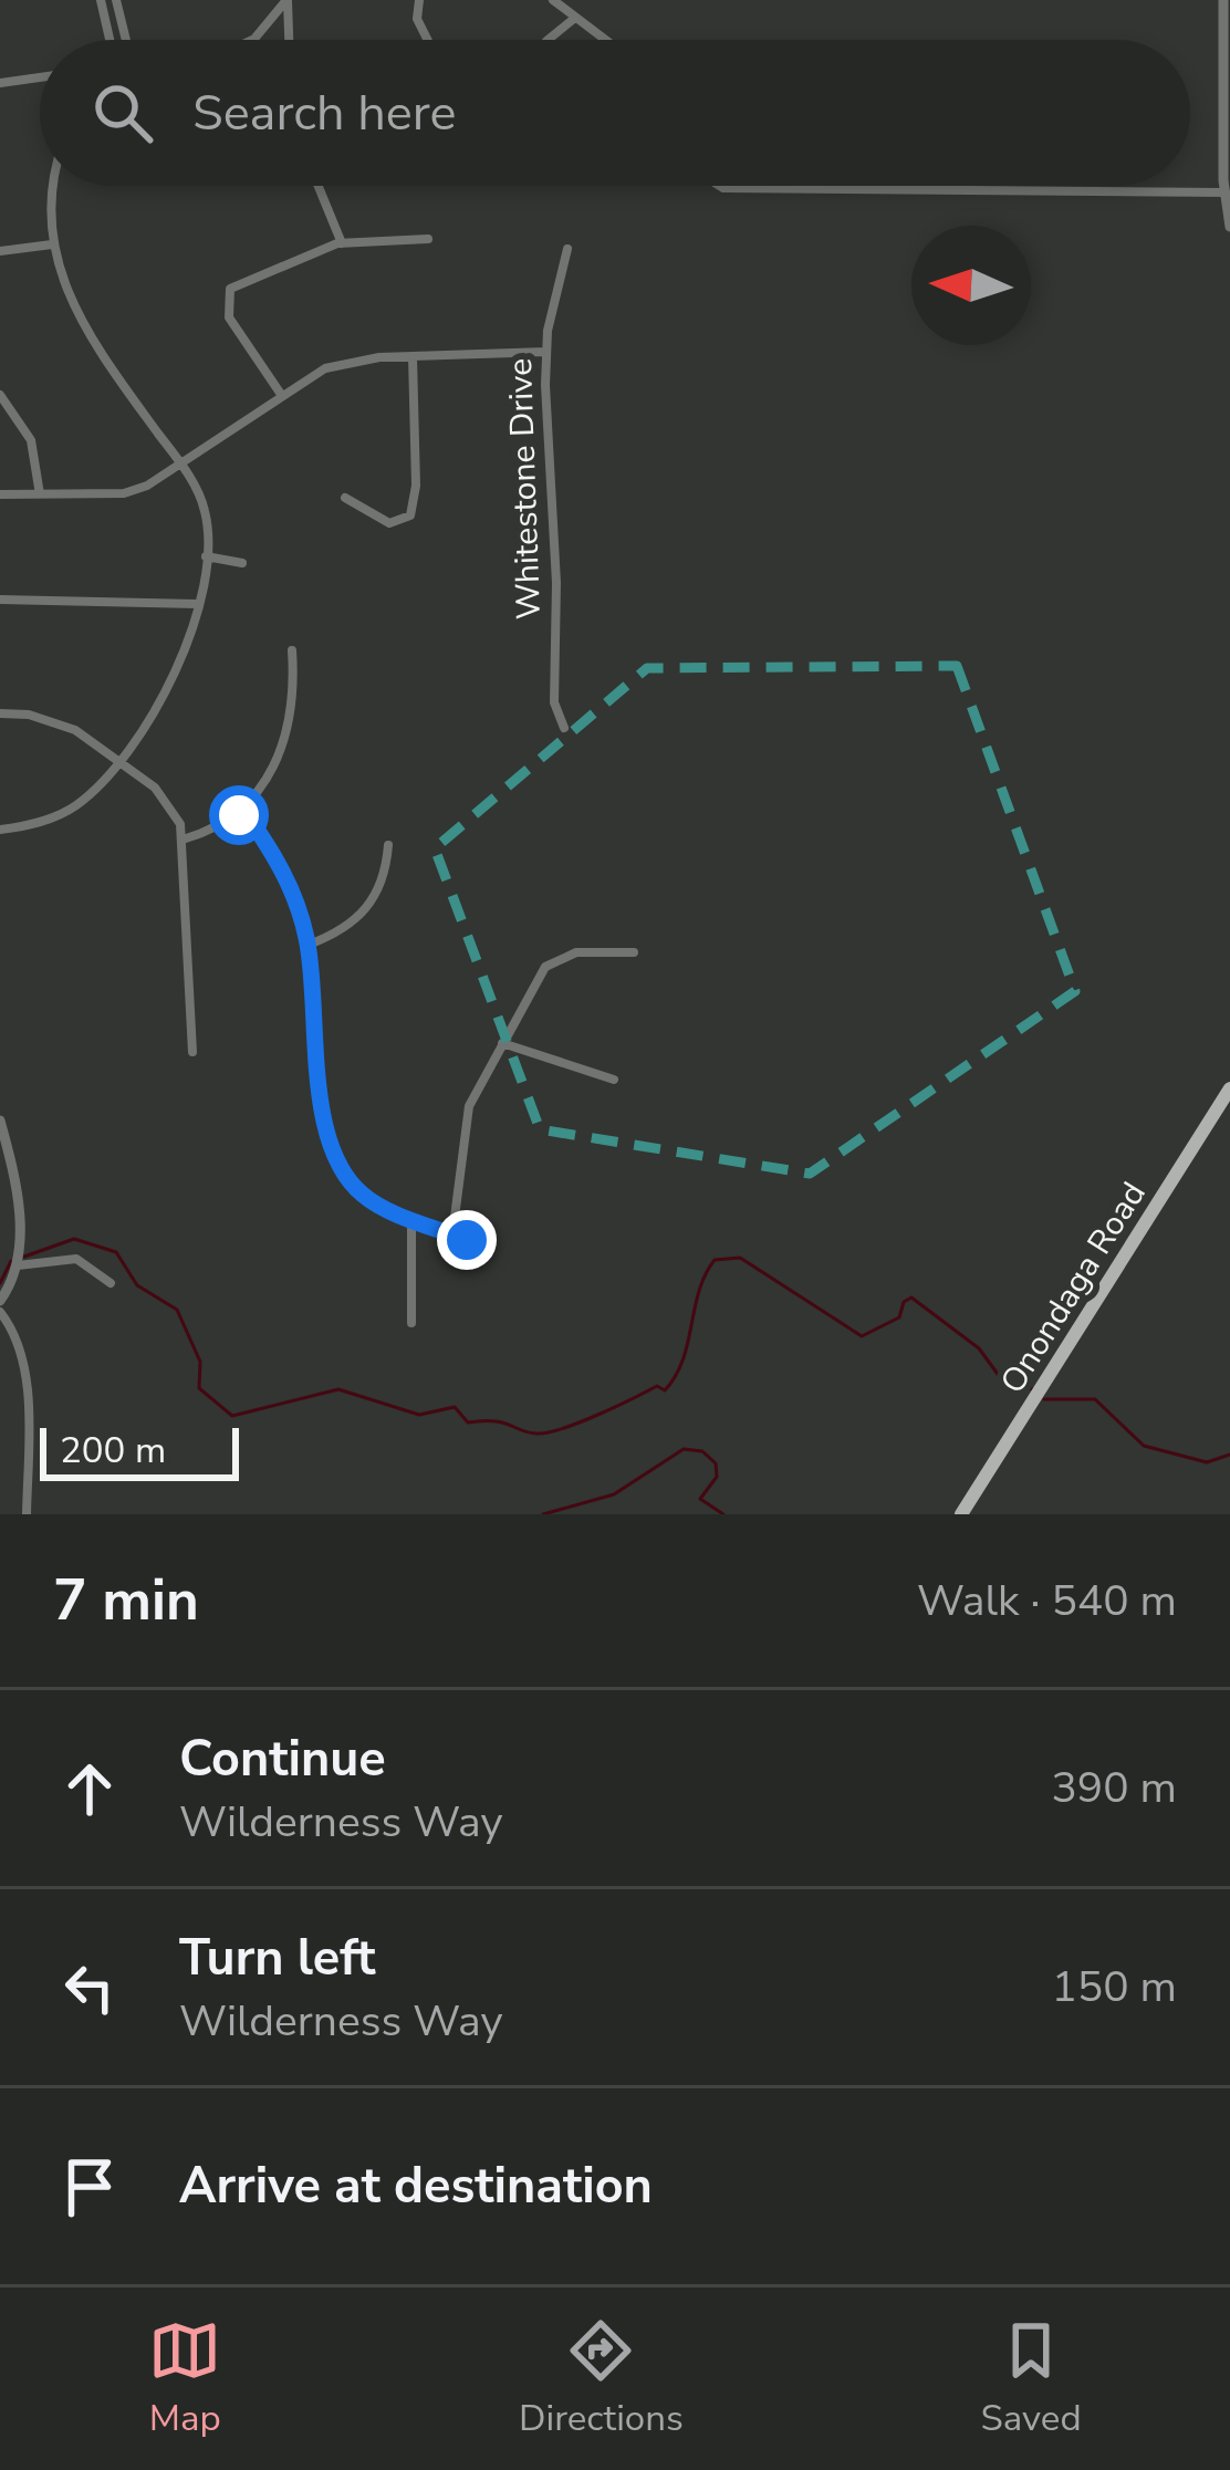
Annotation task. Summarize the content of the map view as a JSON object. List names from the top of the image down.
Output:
{
  "streets": {
    "main road": ["Onondaga Road"],
    "street": ["Whitestone Drive"]
  },
  "scale_bar": "200 m",
  "north": "left",
  "page": {
    "search": "Search here",
    "scale": "200 m",
    "heading": ["7 min", "Walk · 540 m"],
    "list": [
      ["Continue", "Wilderness Way", "390 m"],
      ["Turn left", "Wilderness Way", "150 m"],
      "Arrive at destination"
    ],
    "nav": ["Map", "Directions", "Saved"]
  }
}
